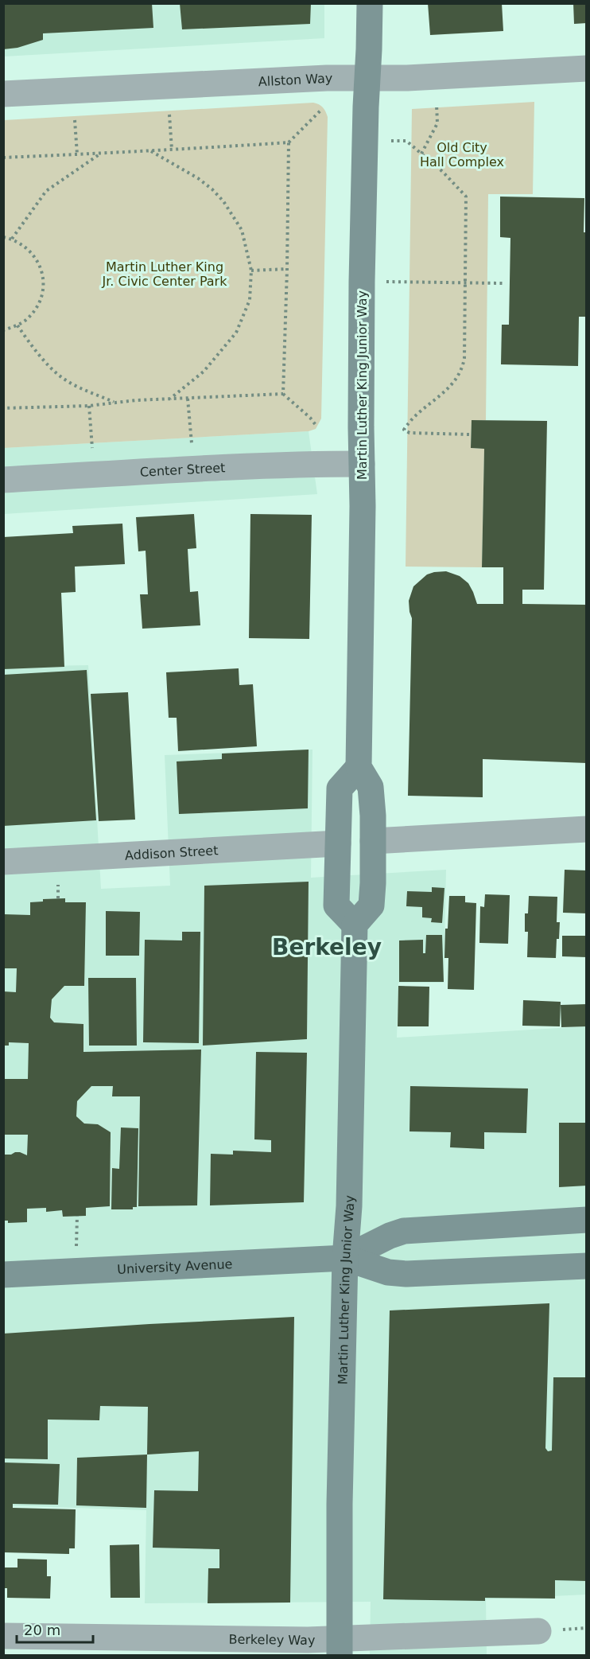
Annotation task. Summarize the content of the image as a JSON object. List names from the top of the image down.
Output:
{
  "streets": {
    "street": [
      "Allston Way",
      "Martin Luther King Junior Way",
      "Center Street",
      "Addison Street",
      "University Avenue",
      "Berkeley Way"
    ]
  },
  "crossings": [
    ["Allston Way", "Martin Luther King Junior Way"],
    ["Martin Luther King Junior Way", "Center Street"],
    ["Martin Luther King Junior Way", "University Avenue"],
    ["Martin Luther King Junior Way", "Berkeley Way"]
  ],
  "districts": ["Berkeley"],
  "parks": ["Old City Hall Complex", "Martin Luther King Jr. Civic Center Park"],
  "scale_bar": "20 m"
}
